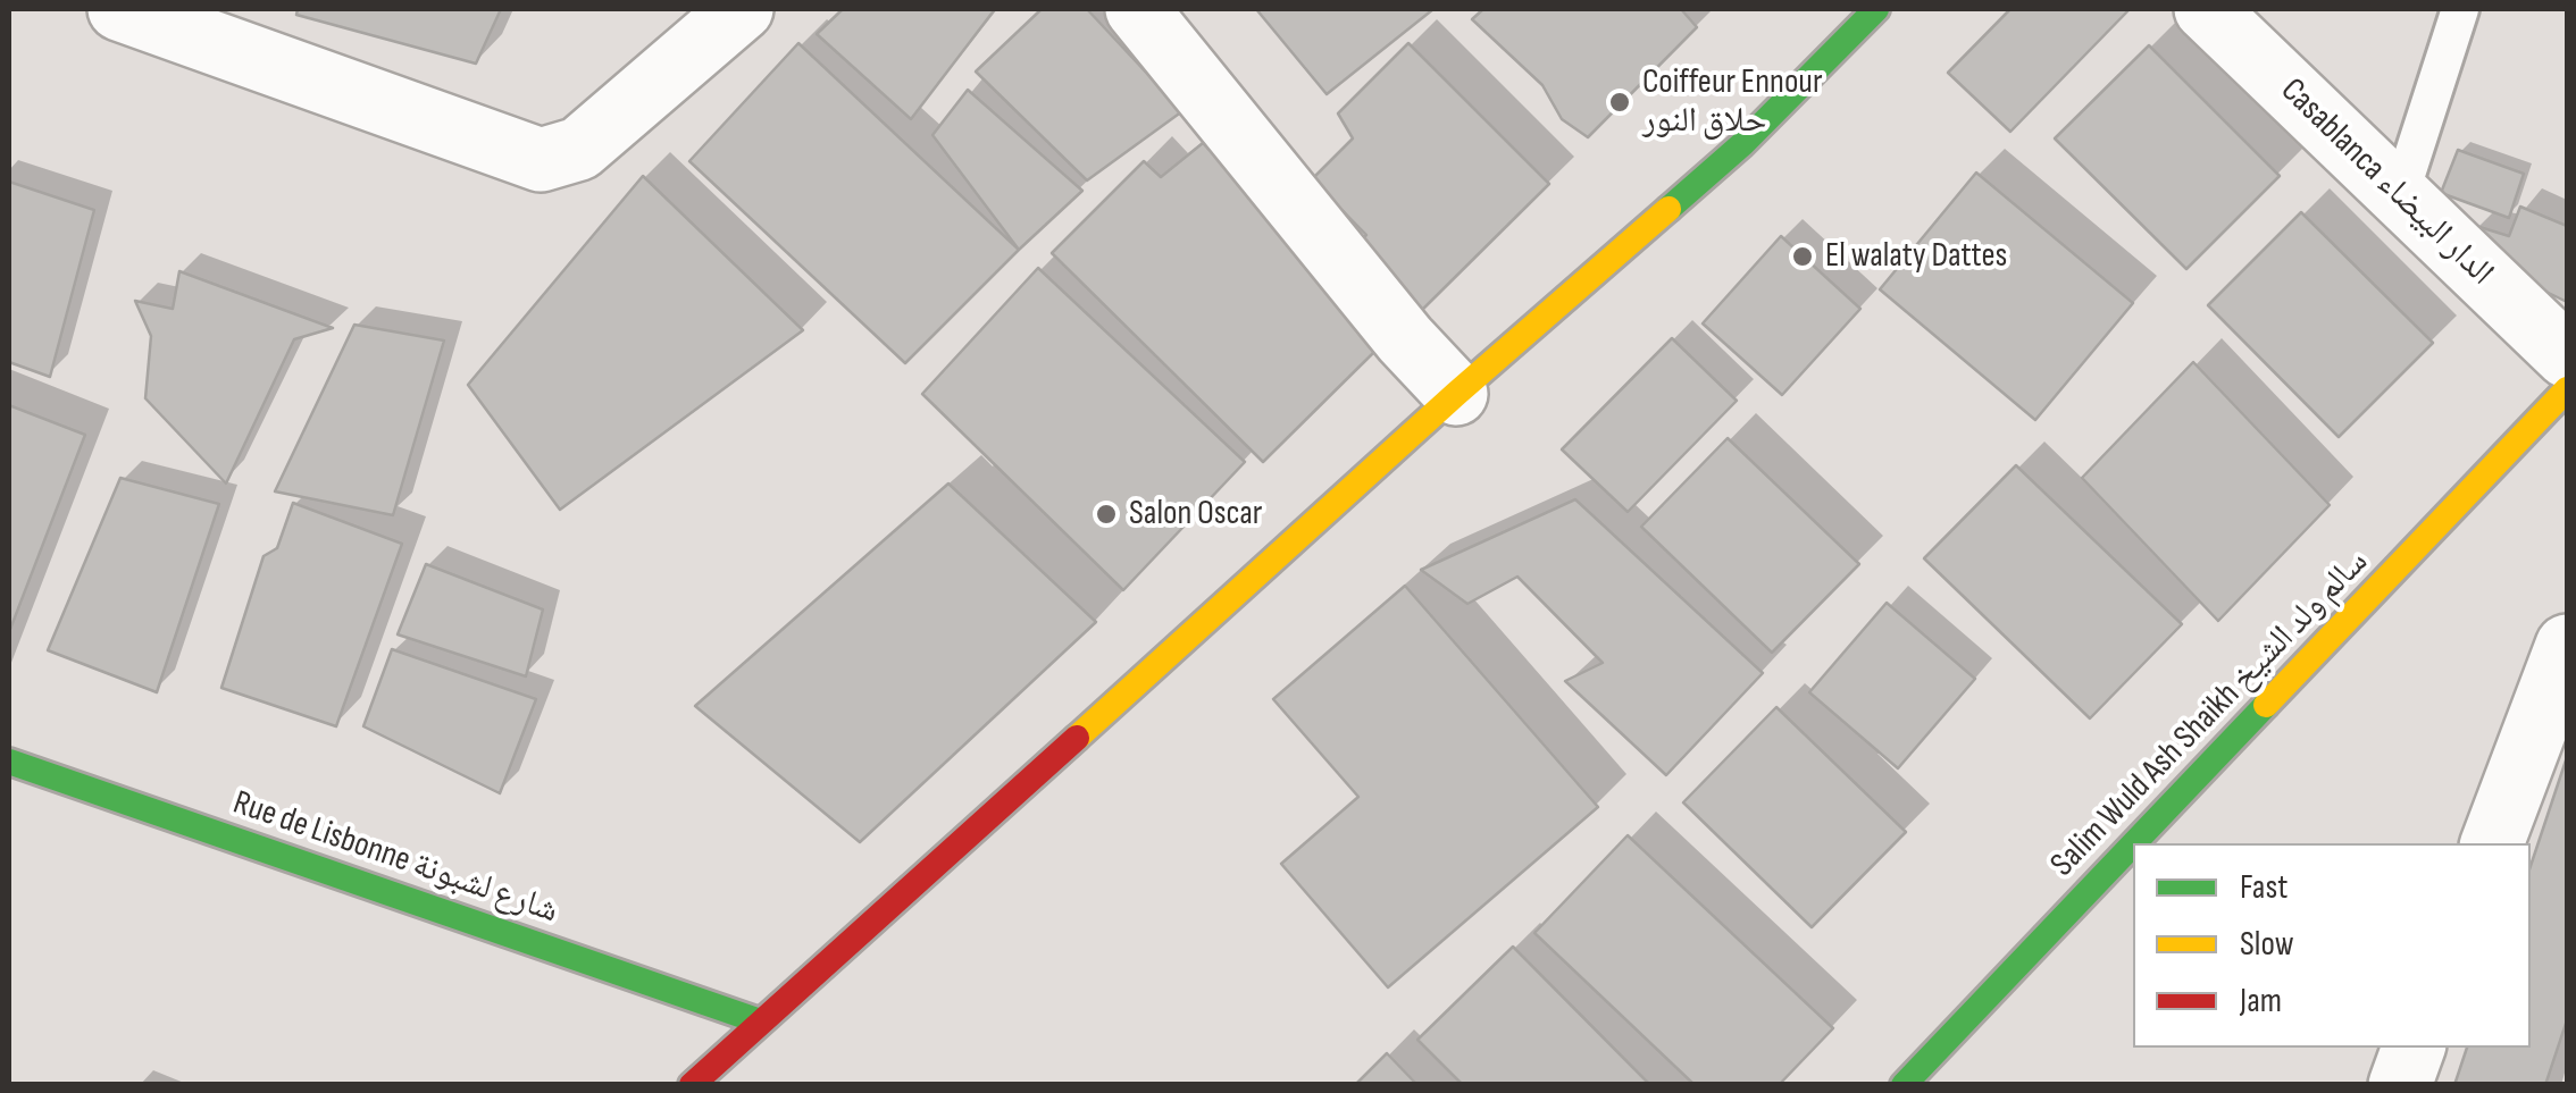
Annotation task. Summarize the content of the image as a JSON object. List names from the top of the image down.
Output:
{
  "streets": {
    "street": ["Casablanca الدار البيضاء", "Salim Wuld Ash Shaikh سالم ولد الشيخ", "Rue de Lisbonne شارع لشبونة"]
  },
  "places": ["Coiffeur Ennour حلاق النور", "El walaty Dattes", "Salon Oscar"],
  "legend": ["Fast", "Slow", "Jam"]
}
